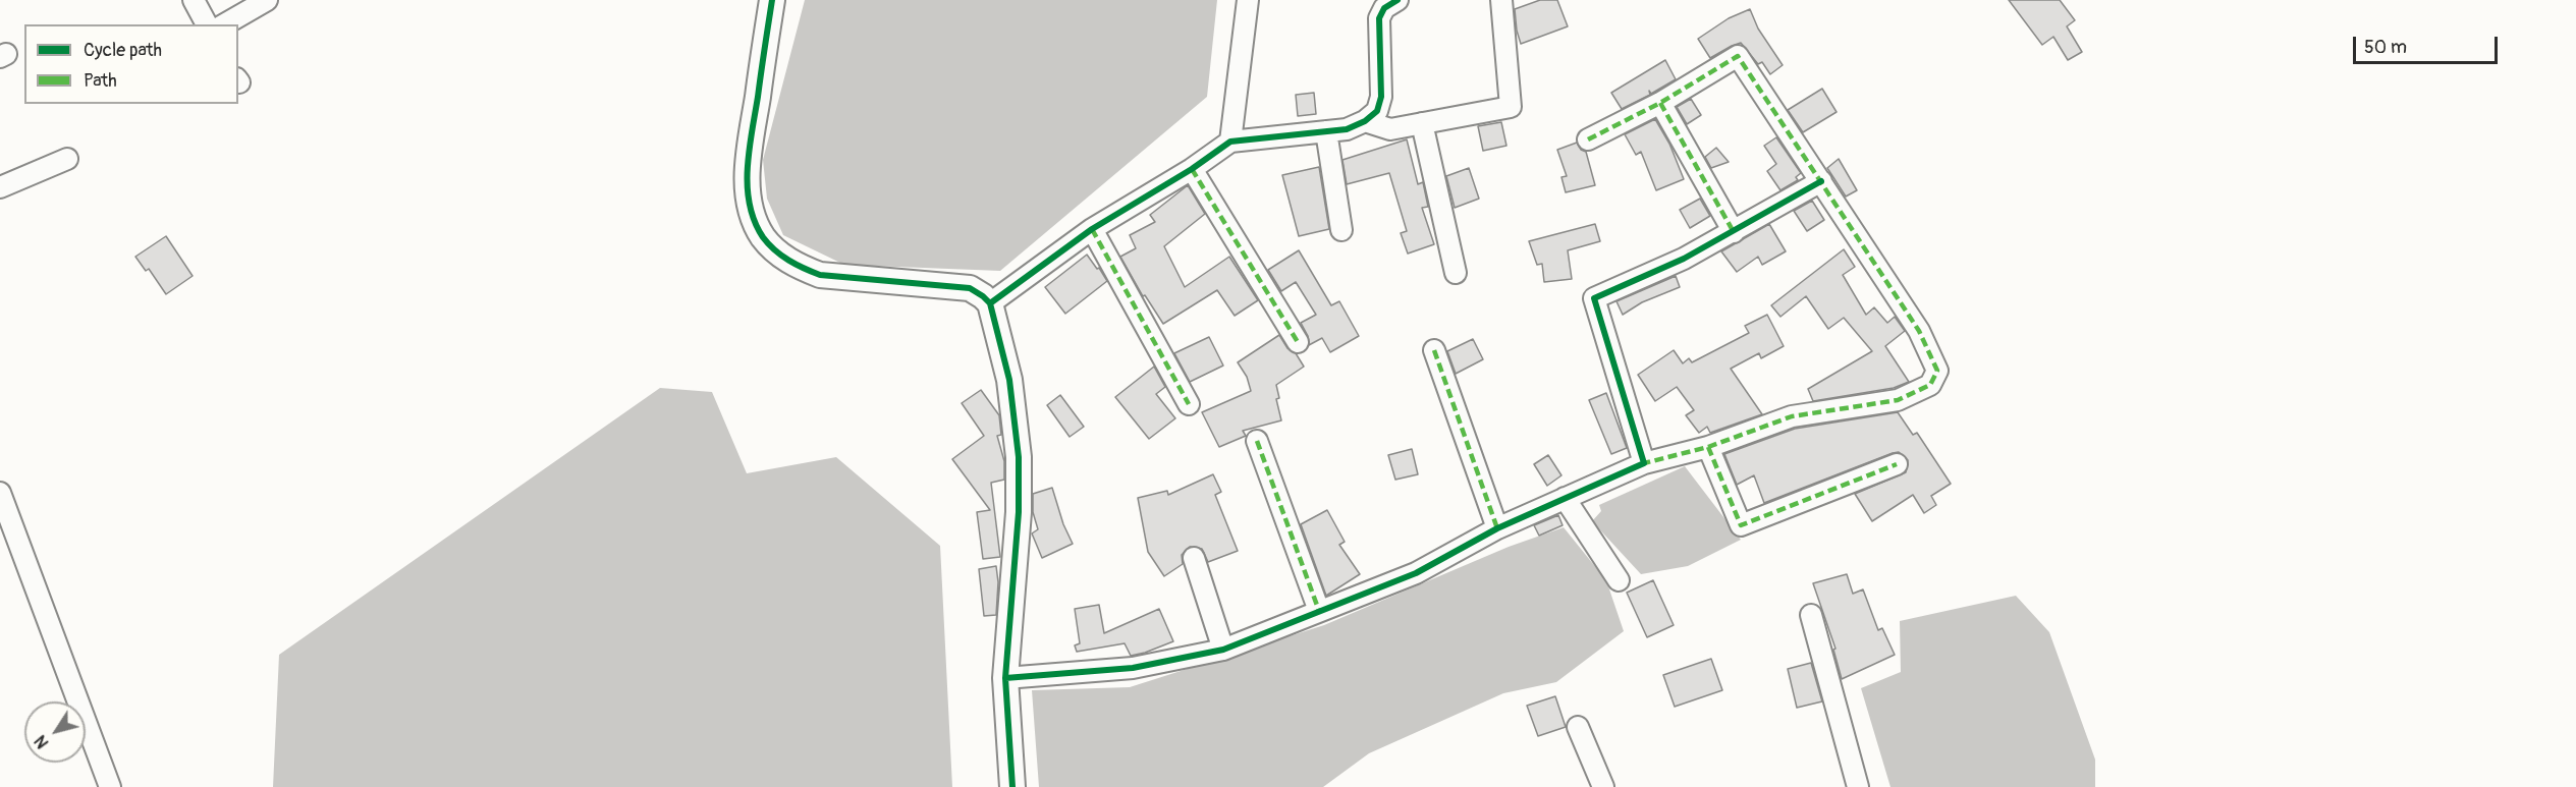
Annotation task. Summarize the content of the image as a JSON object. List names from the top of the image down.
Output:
{
  "legend": ["Cycle path", "Path"],
  "scale_bar": "50 m",
  "north": "bottom left"
}
